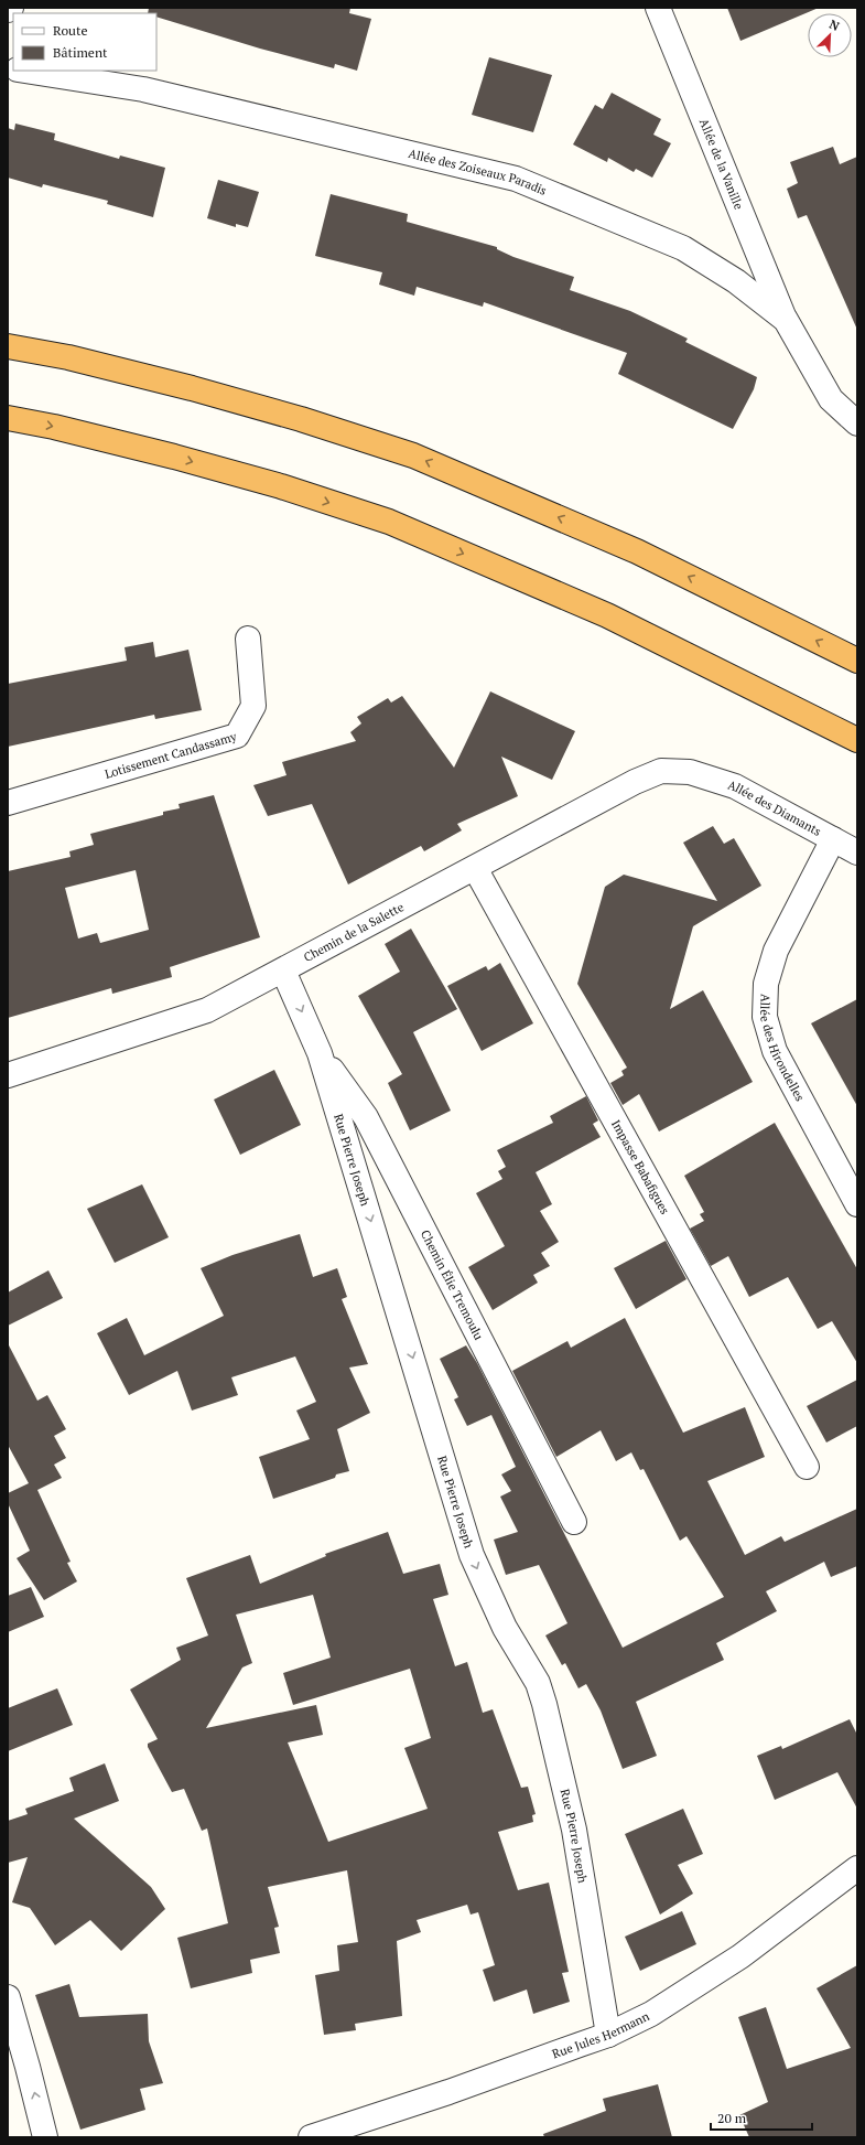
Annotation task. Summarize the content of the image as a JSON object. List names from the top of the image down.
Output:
{
  "streets": {
    "street": [
      "Allée de la Vanille",
      "Allée des Zoiseaux Paradis",
      "Lotissement Candassamy",
      "Allée des Diamants",
      "Chemin de la Salette",
      "Allée des Hirondelles",
      "Rue Pierre Joseph",
      "Impasse Babafigues",
      "Chemin Élie Tremoulu",
      "Rue Jules Hermann"
    ]
  },
  "crossings": [
    ["Allée de la Vanille", "Allée des Zoiseaux Paradis"],
    ["Allée des Diamants", "Chemin de la Salette"],
    ["Allée des Diamants", "Allée des Hirondelles"],
    ["Chemin de la Salette", "Rue Pierre Joseph"],
    ["Chemin de la Salette", "Impasse Babafigues"],
    ["Rue Pierre Joseph", "Chemin Élie Tremoulu"],
    ["Rue Pierre Joseph", "Rue Jules Hermann"]
  ],
  "one_way": ["Rue Pierre Joseph"],
  "legend": ["Route", "Bâtiment"],
  "scale_bar": "20 m",
  "north": "top right"
}
